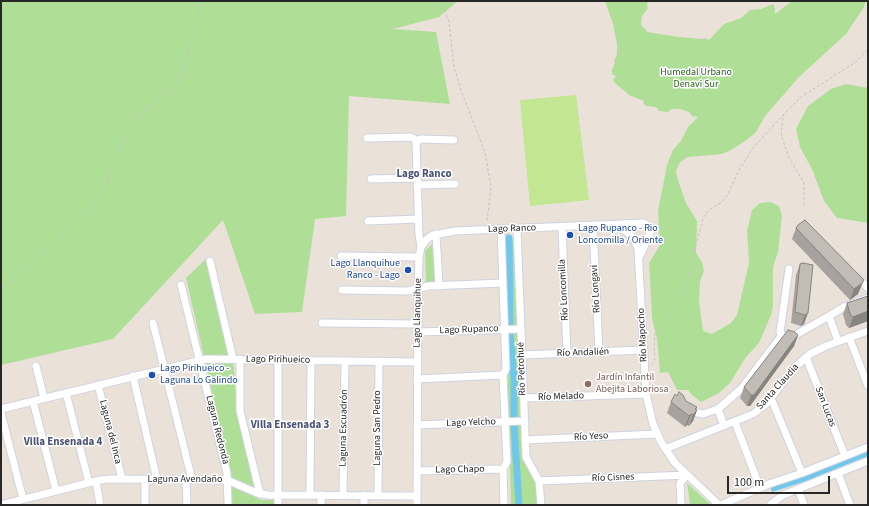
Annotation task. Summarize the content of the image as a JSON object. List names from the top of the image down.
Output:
{
  "streets": {
    "street": [
      "Lago Ranco",
      "Río Longaví",
      "Río Loncomilla",
      "Lago Llanquihue",
      "Lago Rupanco",
      "Río Mapocho",
      "Río Andalién",
      "Lago Pirihueico",
      "Río Petrohué",
      "Santa Claudia",
      "Río Melado",
      "San Lucas",
      "Lago Yelcho",
      "Laguna Escuadrón",
      "Laguna San Pedro",
      "Laguna Redonda",
      "Laguna del Inca",
      "Río Yeso",
      "Lago Chapo",
      "Río Cisnes",
      "Laguna Avendaño"
    ]
  },
  "crossings": [
    ["Lago Ranco", "Río Longaví"],
    ["Lago Ranco", "Río Loncomilla"],
    ["Lago Ranco", "Río Mapocho"],
    ["Lago Ranco", "Río Petrohué"],
    ["Río Longaví", "Río Andalién"],
    ["Río Loncomilla", "Río Andalién"],
    ["Lago Llanquihue", "Lago Rupanco"],
    ["Lago Llanquihue", "Lago Pirihueico"],
    ["Lago Llanquihue", "Lago Yelcho"],
    ["Lago Llanquihue", "Lago Chapo"],
    ["Lago Llanquihue", "Laguna Avendaño"],
    ["Lago Rupanco", "Río Petrohué"],
    ["Río Mapocho", "Río Andalién"],
    ["Río Mapocho", "Santa Claudia"],
    ["Río Mapocho", "Río Melado"],
    ["Río Mapocho", "Río Yeso"],
    ["Río Mapocho", "Río Cisnes"],
    ["Río Andalién", "Río Petrohué"],
    ["Lago Pirihueico", "Laguna Escuadrón"],
    ["Lago Pirihueico", "Laguna San Pedro"],
    ["Lago Pirihueico", "Laguna Redonda"],
    ["Lago Pirihueico", "Laguna del Inca"],
    ["Río Petrohué", "Río Melado"],
    ["Río Petrohué", "Lago Yelcho"],
    ["Río Petrohué", "Río Yeso"],
    ["Río Petrohué", "Lago Chapo"],
    ["Río Petrohué", "Río Cisnes"],
    ["Santa Claudia", "San Lucas"],
    ["Laguna Escuadrón", "Laguna Avendaño"],
    ["Laguna San Pedro", "Laguna Avendaño"],
    ["Laguna Redonda", "Laguna Avendaño"],
    ["Laguna del Inca", "Laguna Avendaño"]
  ],
  "districts": ["Lago Ranco", "Villa Ensenada 3", "Villa Ensenada 4"],
  "parks": ["Humedal Urbano Denavi Sur"],
  "places": [
    "Lago Rupanco - Rio Loncomilla / Oriente",
    "Lago Llanquihue Ranco - Lago",
    "Lago Pirihueico - Laguna Lo Galindo",
    "Jardín Infantil Abejita Laboriosa"
  ],
  "scale_bar": "100 m"
}
